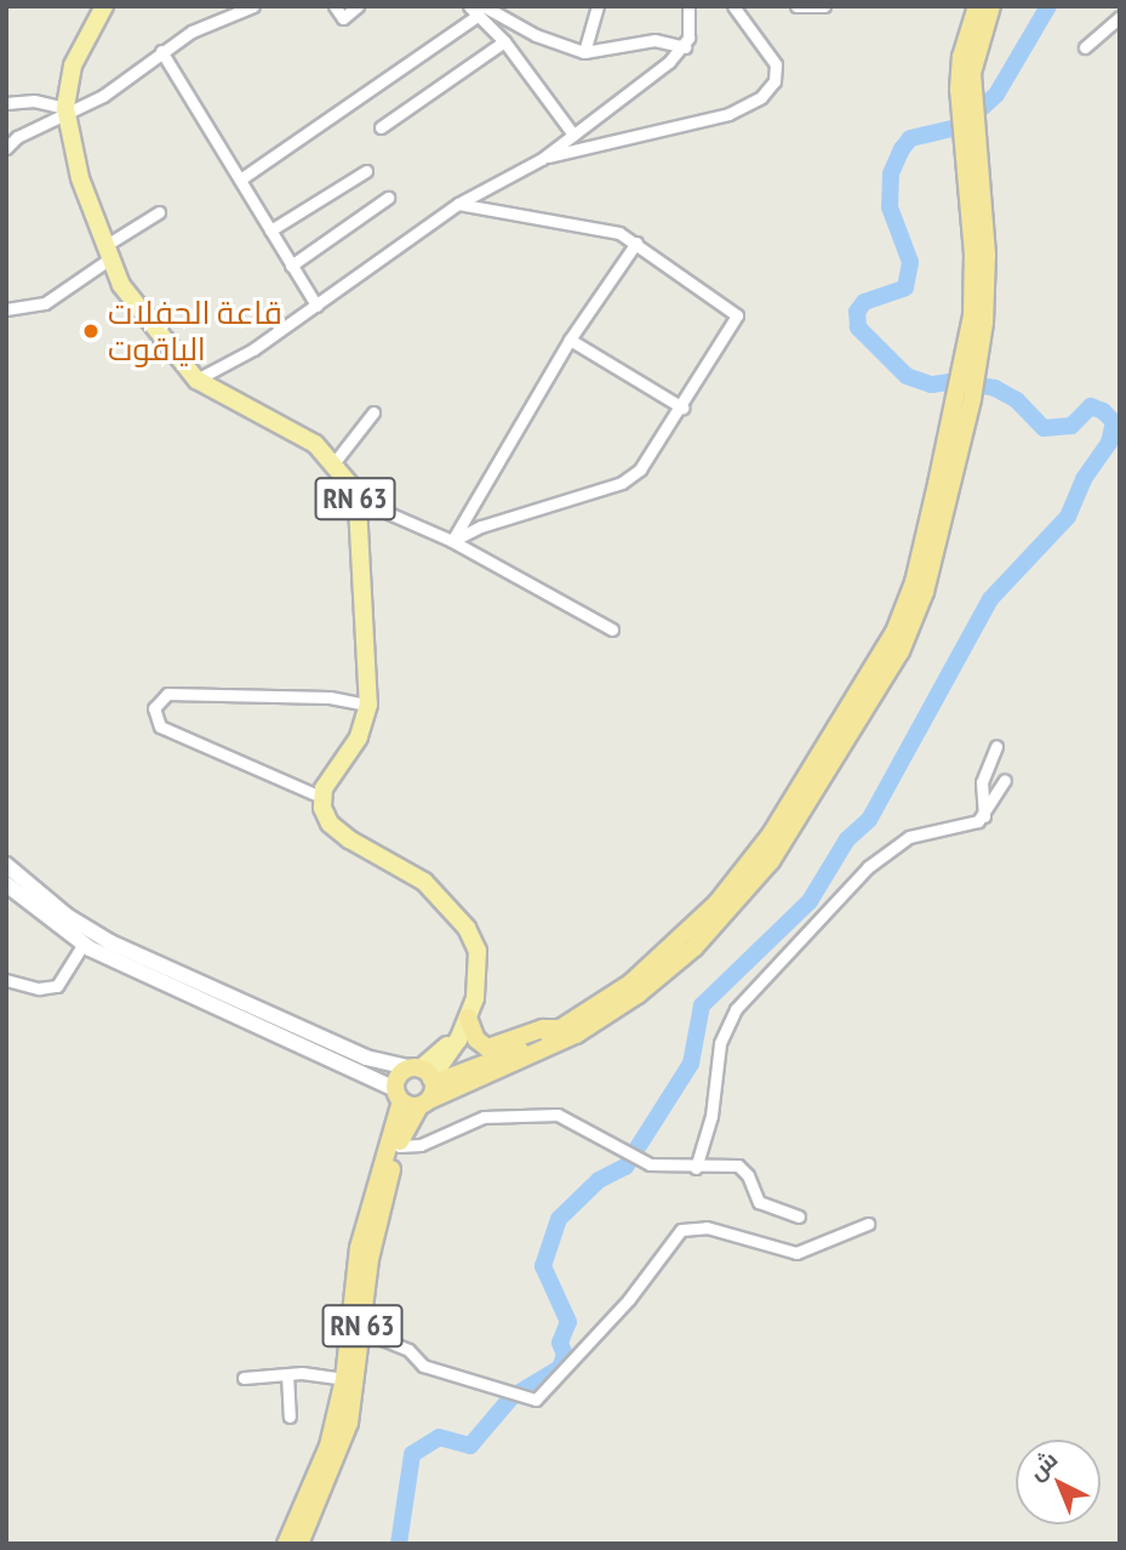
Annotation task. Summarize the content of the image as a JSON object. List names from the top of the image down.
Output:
{
  "streets": {
    "highway": ["RN 63"]
  },
  "places": ["قاعة الحفلات الياقوت"],
  "north": "top left"
}
